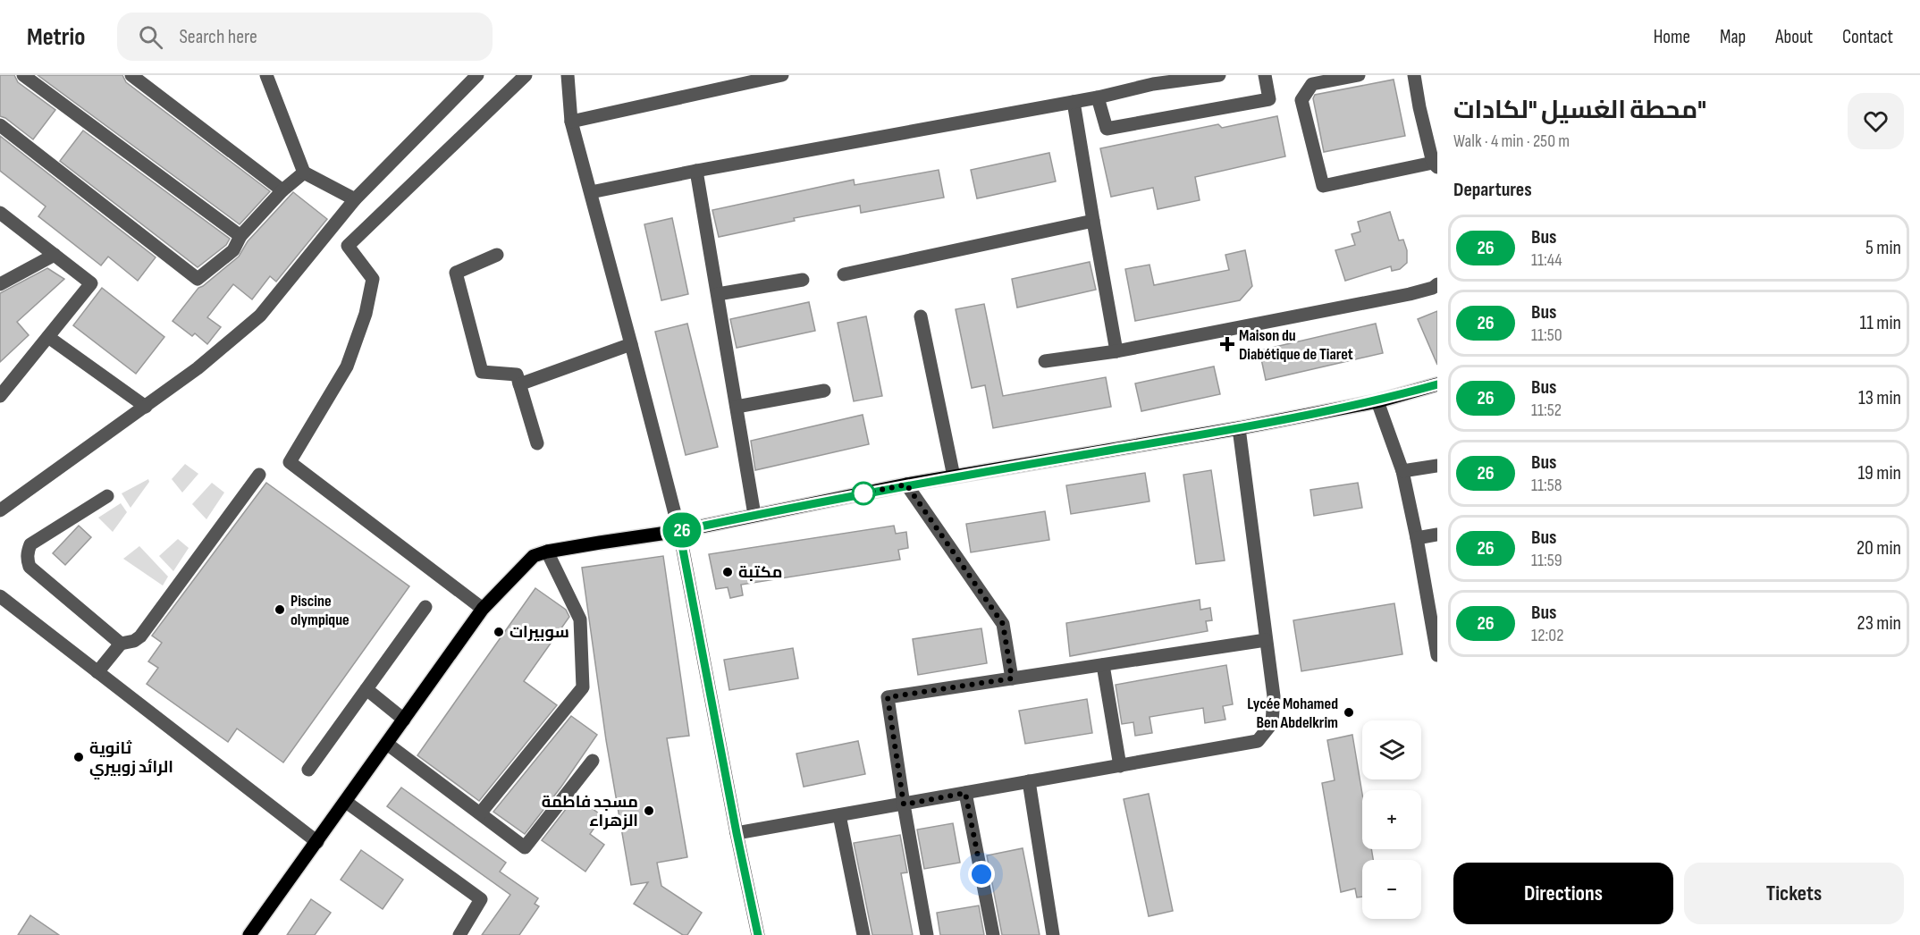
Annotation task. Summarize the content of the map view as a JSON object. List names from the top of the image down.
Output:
{
  "places": {
    "health": ["Maison du Diabétique de Tiaret"],
    "other": [
      "مكتبة",
      "Piscine olympique",
      "سوبيرات",
      "Lycée Mohamed Ben Abdelkrim",
      "ثانوية الرائد زوبيري",
      "مسجد فاطمة الزهراء"
    ]
  },
  "lines": ["bus line 26"],
  "page": {
    "header": "Metrio",
    "search": "Search here",
    "nav": [
      "Home",
      "Map",
      "About",
      "Contact"
    ],
    "on_map": "26",
    "heading": [
      ["محطة الغسيل \"لكادات\"", "Walk · 4 min · 250 m"],
      "Departures"
    ],
    "list": [
      {
        "mark": "26",
        "name": "Bus",
        "note": "11:44",
        "value": "5 min"
      },
      {
        "mark": "26",
        "name": "Bus",
        "note": "11:50",
        "value": "11 min"
      },
      {
        "mark": "26",
        "name": "Bus",
        "note": "11:52",
        "value": "13 min"
      },
      {
        "mark": "26",
        "name": "Bus",
        "note": "11:58",
        "value": "19 min"
      },
      {
        "mark": "26",
        "name": "Bus",
        "note": "11:59",
        "value": "20 min"
      },
      {
        "mark": "26",
        "name": "Bus",
        "note": "12:02",
        "value": "23 min"
      }
    ],
    "map_buttons": ["+", "−"],
    "buttons": ["Directions", "Tickets"]
  }
}
